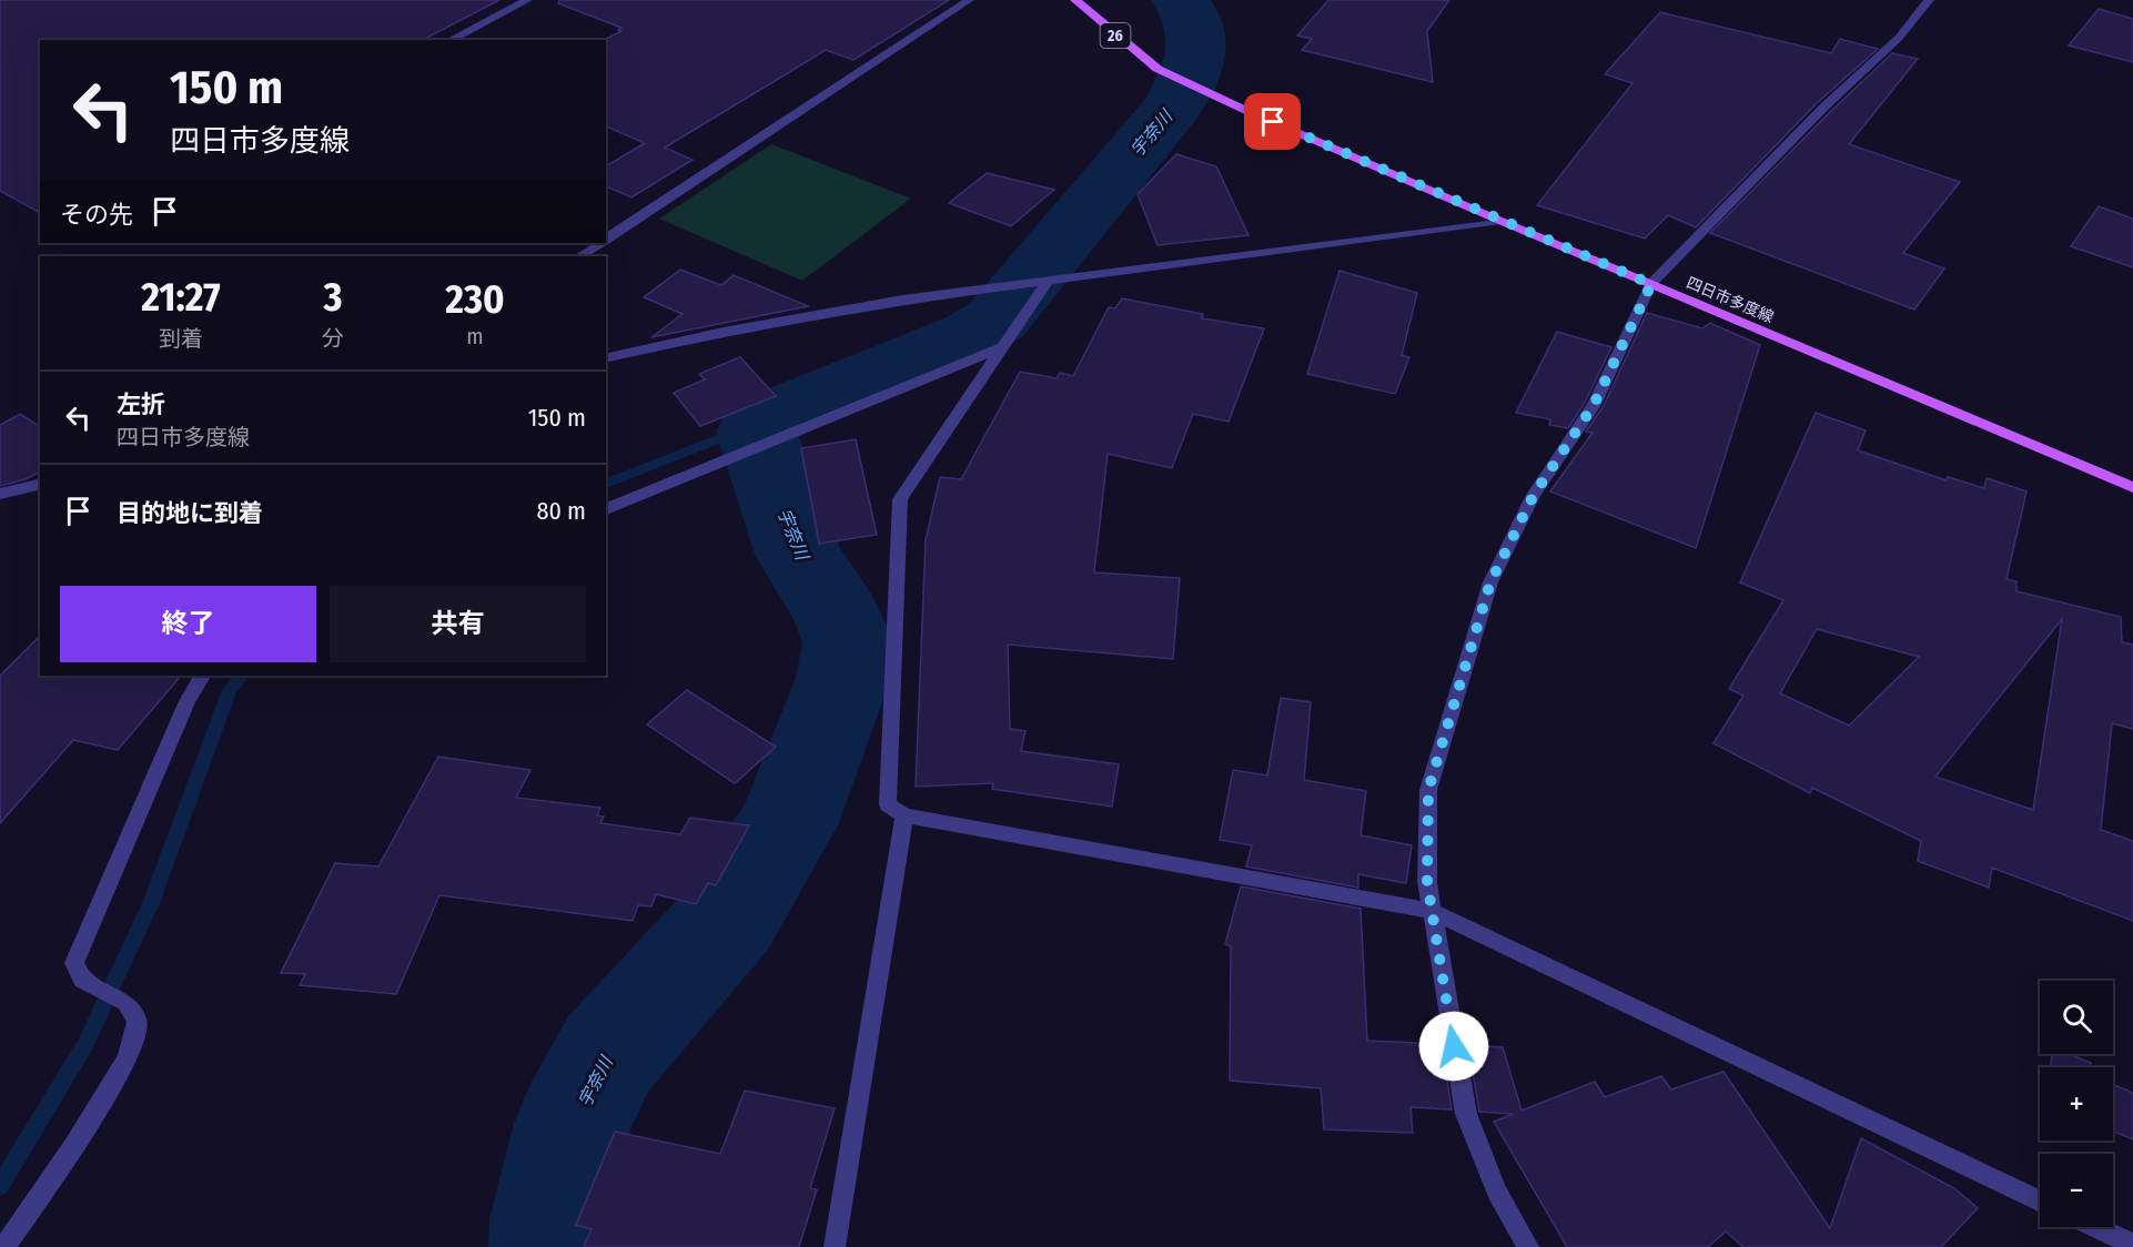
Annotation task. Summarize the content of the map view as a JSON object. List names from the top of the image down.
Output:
{
  "streets": {
    "main road": ["26", "四日市多度線"]
  },
  "water": ["宇奈川"],
  "page": {
    "turn": ["150 m", "四日市多度線"],
    "then": "その先",
    "eta": [
      "21:27",
      "到着",
      "3",
      "分",
      "230",
      "m"
    ],
    "list": [
      {
        "name": "左折",
        "note": "四日市多度線",
        "value": "150 m"
      },
      {
        "name": "目的地に到着",
        "value": "80 m"
      }
    ],
    "buttons": ["終了", "共有"],
    "map_buttons": ["+", "−"]
  }
}
